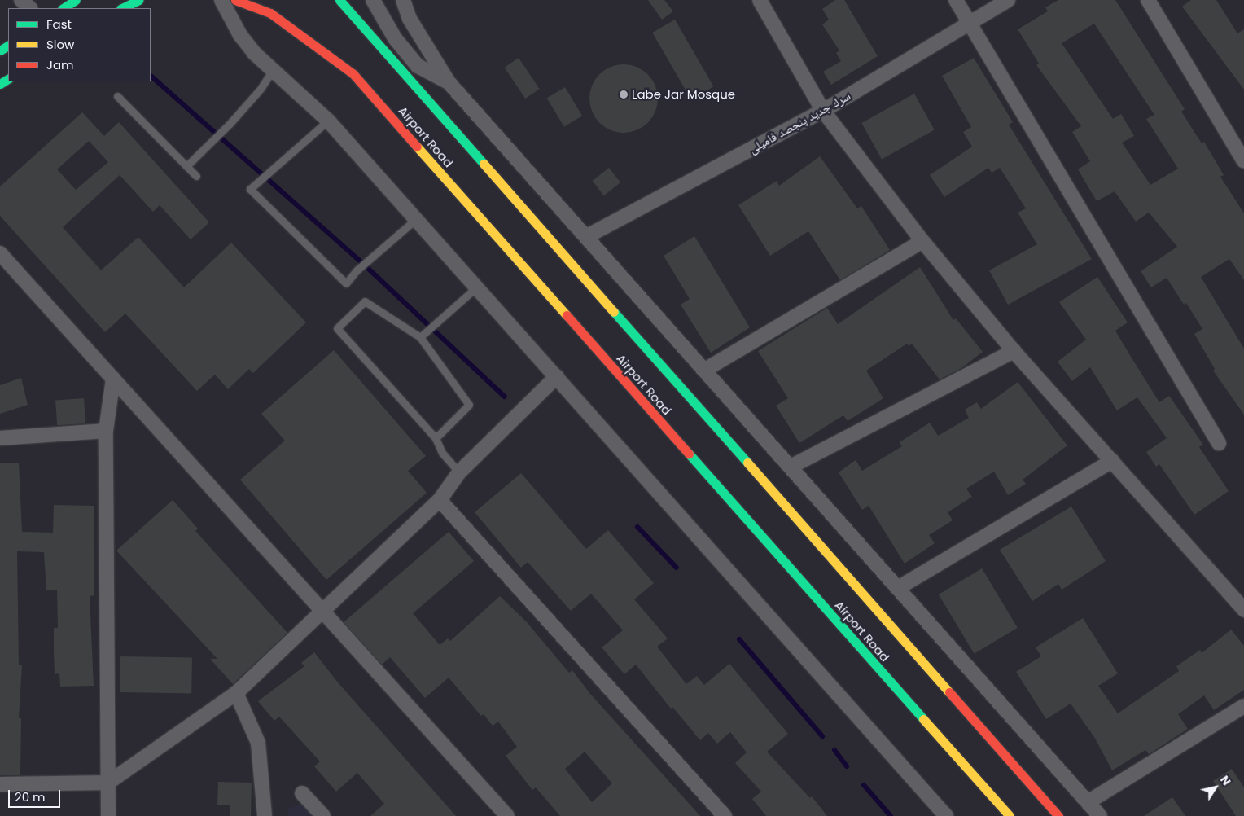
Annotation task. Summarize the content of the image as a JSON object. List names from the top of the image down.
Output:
{
  "streets": {
    "main road": ["Airport Road"],
    "street": ["سرك جدید پنجصد فامیلی"]
  },
  "places": ["Labe Jar Mosque"],
  "legend": ["Fast", "Slow", "Jam"],
  "scale_bar": "20 m",
  "north": "top right"
}
